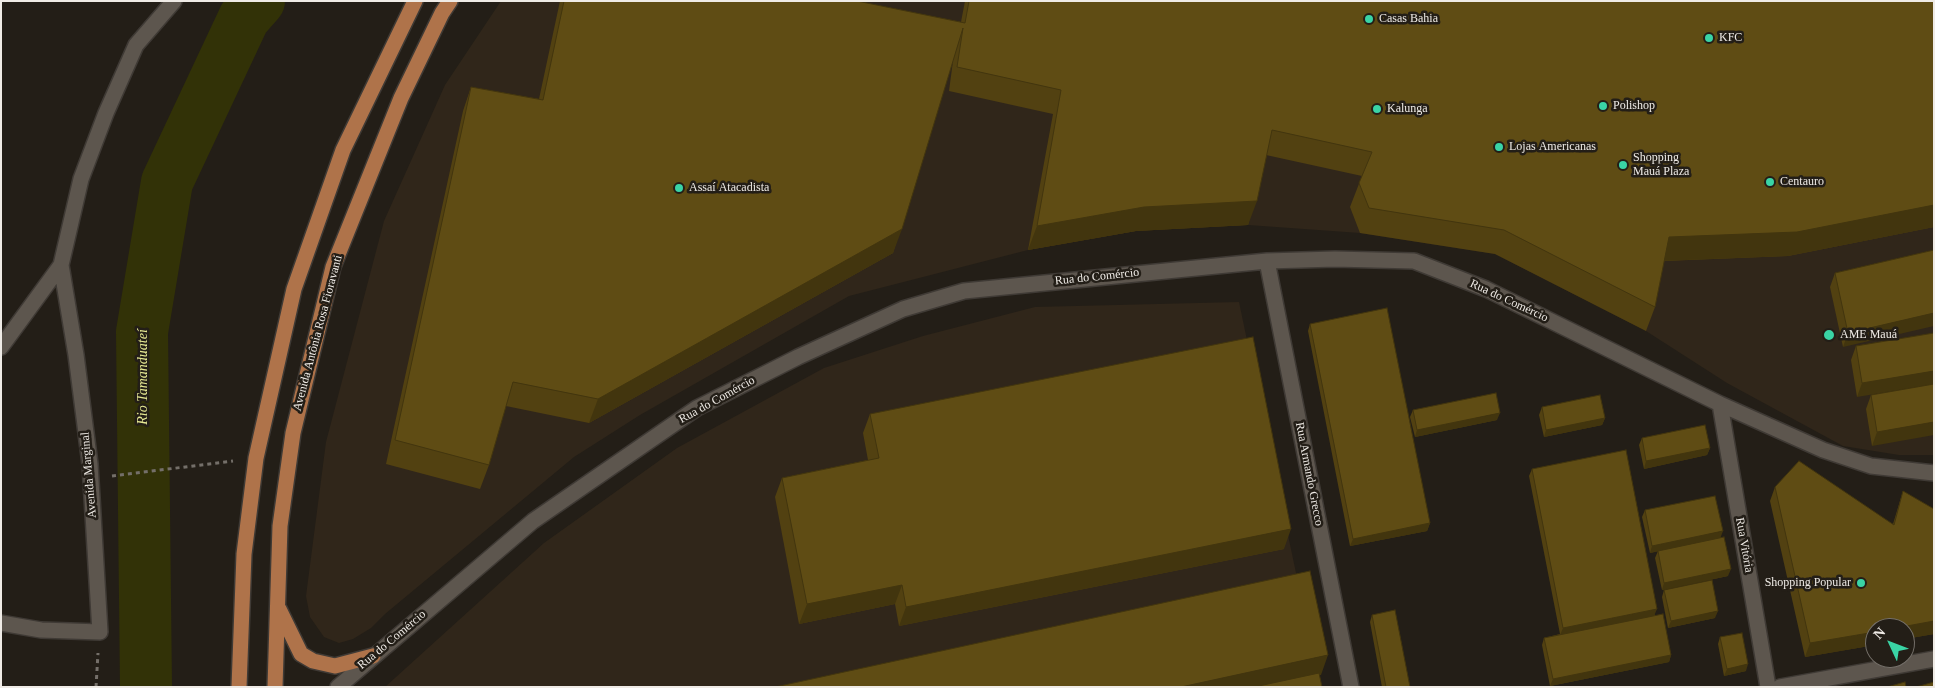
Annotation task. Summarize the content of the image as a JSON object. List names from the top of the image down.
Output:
{
  "streets": {
    "main road": ["Avenida Antônia Rosa Fioravanti"],
    "street": [
      "Rua do Comércio",
      "Rua Armando Grecco",
      "Avenida Marginal",
      "Rua Vitória"
    ]
  },
  "crossings": [
    ["Rua do Comércio", "Rua Armando Grecco"],
    ["Rua do Comércio", "Rua Vitória"]
  ],
  "water": ["Rio Tamanduateí"],
  "places": [
    "Casas Bahia",
    "KFC",
    "Polishop",
    "Kalunga",
    "Lojas Americanas",
    "Shopping Mauá Plaza",
    "Centauro",
    "Assaí Atacadista",
    "AME Mauá",
    "Shopping Popular"
  ],
  "north": "top left"
}
